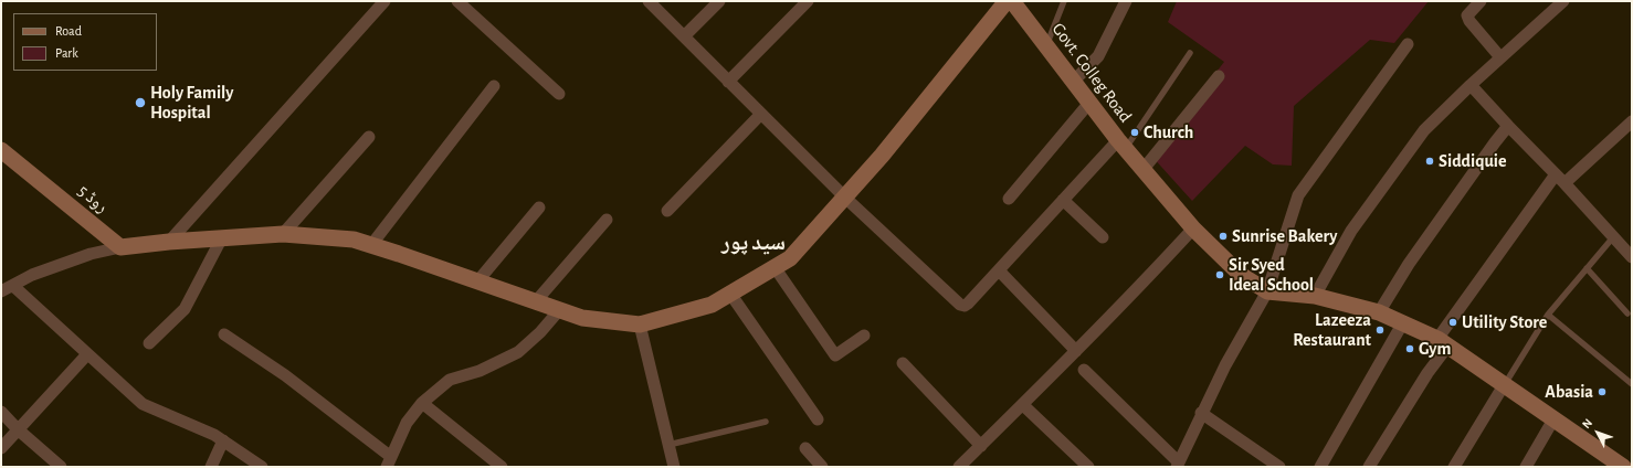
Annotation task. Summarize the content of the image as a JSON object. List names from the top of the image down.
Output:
{
  "streets": {
    "main road": ["Govt. Colleg Road", "روڈ 5"]
  },
  "districts": ["سید پور"],
  "places": [
    "Holy Family Hospital",
    "Church",
    "Siddiquie",
    "Sunrise Bakery",
    "Sir Syed Ideal School",
    "Utility Store",
    "Lazeeza Restaurant",
    "Gym",
    "Abasia"
  ],
  "legend": ["Road", "Park"],
  "north": "top left"
}
